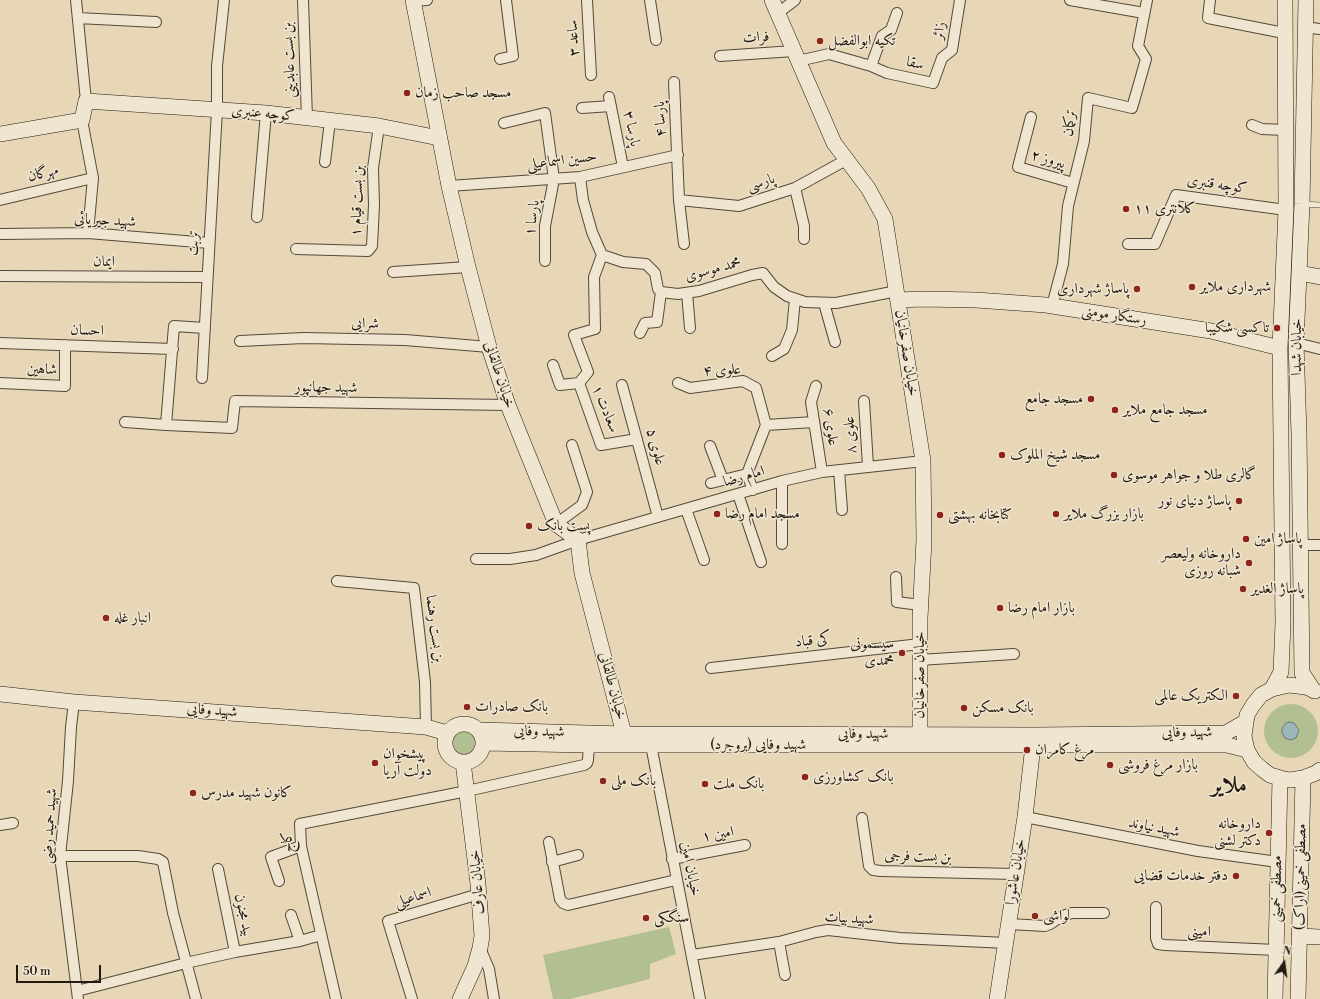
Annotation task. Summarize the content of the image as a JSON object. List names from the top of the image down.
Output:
{
  "streets": {
    "main road": [
      "کوچه عنبری",
      "رستگار مومنی",
      "خیابان شهدا",
      "خیابان صفرخانیان",
      "خیابان طالقانی",
      "شهید وفایی",
      "شهید وفایی (بروجرد)",
      "خیابان عاشورا",
      "مصطفی خمینی(اراک)",
      "خیابان عارف",
      "مصطفی خمینی"
    ],
    "street": [
      "زائر",
      "ساعد ۳",
      "فرات",
      "بن بست عابدینی",
      "سقا",
      "پارسا ۴",
      "ترکمان",
      "پارسا ۳",
      "پیروز ۲",
      "حسین اسماعیلی",
      "مهرگان",
      "پارسی",
      "کوچه قنبری",
      "بن بست قیام ۱",
      "پارسا ۱",
      "شهید جیریائی",
      "تربت",
      "ایمان",
      "محمد موسوی",
      "شرایی",
      "احسان",
      "شاهین",
      "علوی ۴",
      "شهید جهانپور",
      "سعادت ۱",
      "علوی ۶",
      "علوی ۸",
      "علوی ۵",
      "امام رضا",
      "بن بست رهنما",
      "کی قباد",
      "شهید حمید رضی",
      "شهید نیاوند",
      "امین ۱",
      "کاج",
      "بن بست فرجی",
      "خیابان امین",
      "اسماعیلی",
      "بید مجنون",
      "شهید بیات",
      "امینی"
    ]
  },
  "crossings": [
    ["زائر", "سقا"],
    ["فرات", "سقا"],
    ["فرات", "خیابان صفرخانیان"],
    ["بن بست عابدینی", "کوچه عنبری"],
    ["سقا", "خیابان صفرخانیان"],
    ["کوچه عنبری", "بن بست قیام ۱"],
    ["کوچه عنبری", "تربت"],
    ["کوچه عنبری", "خیابان طالقانی"],
    ["پارسا ۴", "حسین اسماعیلی"],
    ["پارسا ۴", "پارسی"],
    ["ترکمان", "پیروز ۲"],
    ["ترکمان", "رستگار مومنی"],
    ["پارسا ۳", "حسین اسماعیلی"],
    ["حسین اسماعیلی", "پارسا ۱"],
    ["حسین اسماعیلی", "خیابان طالقانی"],
    ["پارسی", "خیابان صفرخانیان"],
    ["کوچه قنبری", "خیابان شهدا"],
    ["شهید جیریائی", "تربت"],
    ["تربت", "ایمان"],
    ["محمد موسوی", "رستگار مومنی"],
    ["محمد موسوی", "خیابان صفرخانیان"],
    ["رستگار مومنی", "خیابان شهدا"],
    ["رستگار مومنی", "خیابان صفرخانیان"],
    ["شرایی", "خیابان طالقانی"],
    ["احسان", "شاهین"],
    ["خیابان صفرخانیان", "امام رضا"],
    ["خیابان صفرخانیان", "کی قباد"],
    ["خیابان صفرخانیان", "شهید وفایی"],
    ["خیابان طالقانی", "شهید جهانپور"],
    ["خیابان طالقانی", "امام رضا"],
    ["خیابان طالقانی", "شهید وفایی"],
    ["سعادت ۱", "علوی ۵"],
    ["علوی ۶", "امام رضا"],
    ["علوی ۸", "امام رضا"],
    ["علوی ۵", "امام رضا"],
    ["بن بست رهنما", "شهید وفایی"],
    ["شهید وفایی", "شهید وفایی (بروجرد)"],
    ["شهید وفایی", "شهید حمید رضی"],
    ["شهید وفایی", "خیابان عاشورا"],
    ["شهید وفایی", "خیابان عارف"],
    ["شهید وفایی (بروجرد)", "خیابان امین"],
    ["شهید وفایی (بروجرد)", "خیابان عاشورا"],
    ["شهید وفایی (بروجرد)", "خیابان عارف"],
    ["شهید نیاوند", "خیابان عاشورا"],
    ["شهید نیاوند", "مصطفی خمینی"],
    ["امین ۱", "خیابان امین"],
    ["کاج", "خیابان عارف"],
    ["کاج", "بید مجنون"],
    ["بن بست فرجی", "خیابان عاشورا"],
    ["خیابان امین", "شهید بیات"],
    ["خیابان عاشورا", "شهید بیات"],
    ["خیابان عارف", "اسماعیلی"],
    ["مصطفی خمینی", "امینی"]
  ],
  "districts": ["ملایر"],
  "places": [
    "تکیه ابوالفضل",
    "مسجد صاحب زمان",
    "کلانتری ۱۱",
    "شهرداری ملایر",
    "پاساژ شهرداری",
    "تاکسی شکیبا",
    "مسجد جامع",
    "مسجد جامع ملایر",
    "مسجد شیخ الملوک",
    "گالری طلا و جواهر موسوی",
    "پاساژ دنیای نور",
    "مسجد امام رضا",
    "بازار بزرگ ملایر",
    "کتابخانه بهشتی",
    "پست بانک",
    "پاساژ امین",
    "داروخانه ولیعصر شبانه روزی",
    "پاساژ الغدیر",
    "بازار امام رضا",
    "انبار غله",
    "سیسمونی محمدی",
    "الکتریک عالمی",
    "بانک صادرات",
    "بانک مسکن",
    "مرغ کامران",
    "پیشخوان دولت آریا",
    "بازار مرغ فروشی",
    "بانک کشاورزی",
    "بانک ملی",
    "بانک ملت",
    "کانون شهید مدرس",
    "داروخانه دکتر لشنی",
    "دفتر خدمات قضایی",
    "لواشی",
    "سنگکی"
  ],
  "scale_bar": "50 m",
  "north": "top"
}
